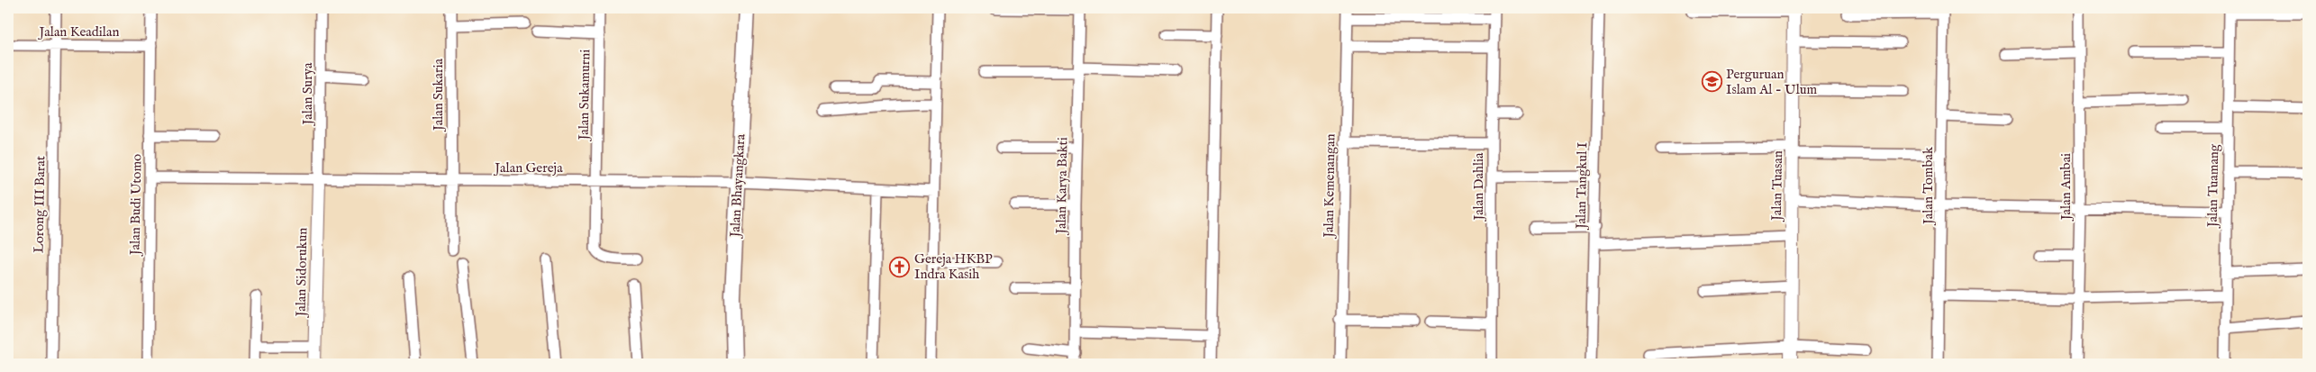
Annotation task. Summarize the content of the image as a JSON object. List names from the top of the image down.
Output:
{
  "streets": {
    "main road": ["Jalan Bhayangkara"],
    "street": [
      "Jalan Keadilan",
      "Jalan Surya",
      "Jalan Sukaria",
      "Jalan Sukamurni",
      "Jalan Gereja",
      "Jalan Karya Bakti",
      "Jalan Kemenangan",
      "Jalan Tangkul I",
      "Jalan Tuasan",
      "Jalan Tombak",
      "Jalan Tuamang",
      "Jalan Dahlia",
      "Jalan Ambai",
      "Lorong III Barat",
      "Jalan Budi Utomo",
      "Jalan Sidorukun"
    ]
  },
  "crossings": [
    ["Jalan Keadilan", "Lorong III Barat"],
    ["Jalan Keadilan", "Jalan Budi Utomo"],
    ["Jalan Surya", "Jalan Gereja"],
    ["Jalan Surya", "Jalan Sidorukun"],
    ["Jalan Sukaria", "Jalan Gereja"],
    ["Jalan Sukamurni", "Jalan Gereja"],
    ["Jalan Gereja", "Jalan Bhayangkara"],
    ["Jalan Gereja", "Jalan Budi Utomo"],
    ["Jalan Gereja", "Jalan Sidorukun"]
  ],
  "places": {
    "school or university": ["Perguruan Islam Al - Ulum"],
    "church": ["Gereja HKBP Indra Kasih"]
  }
}
